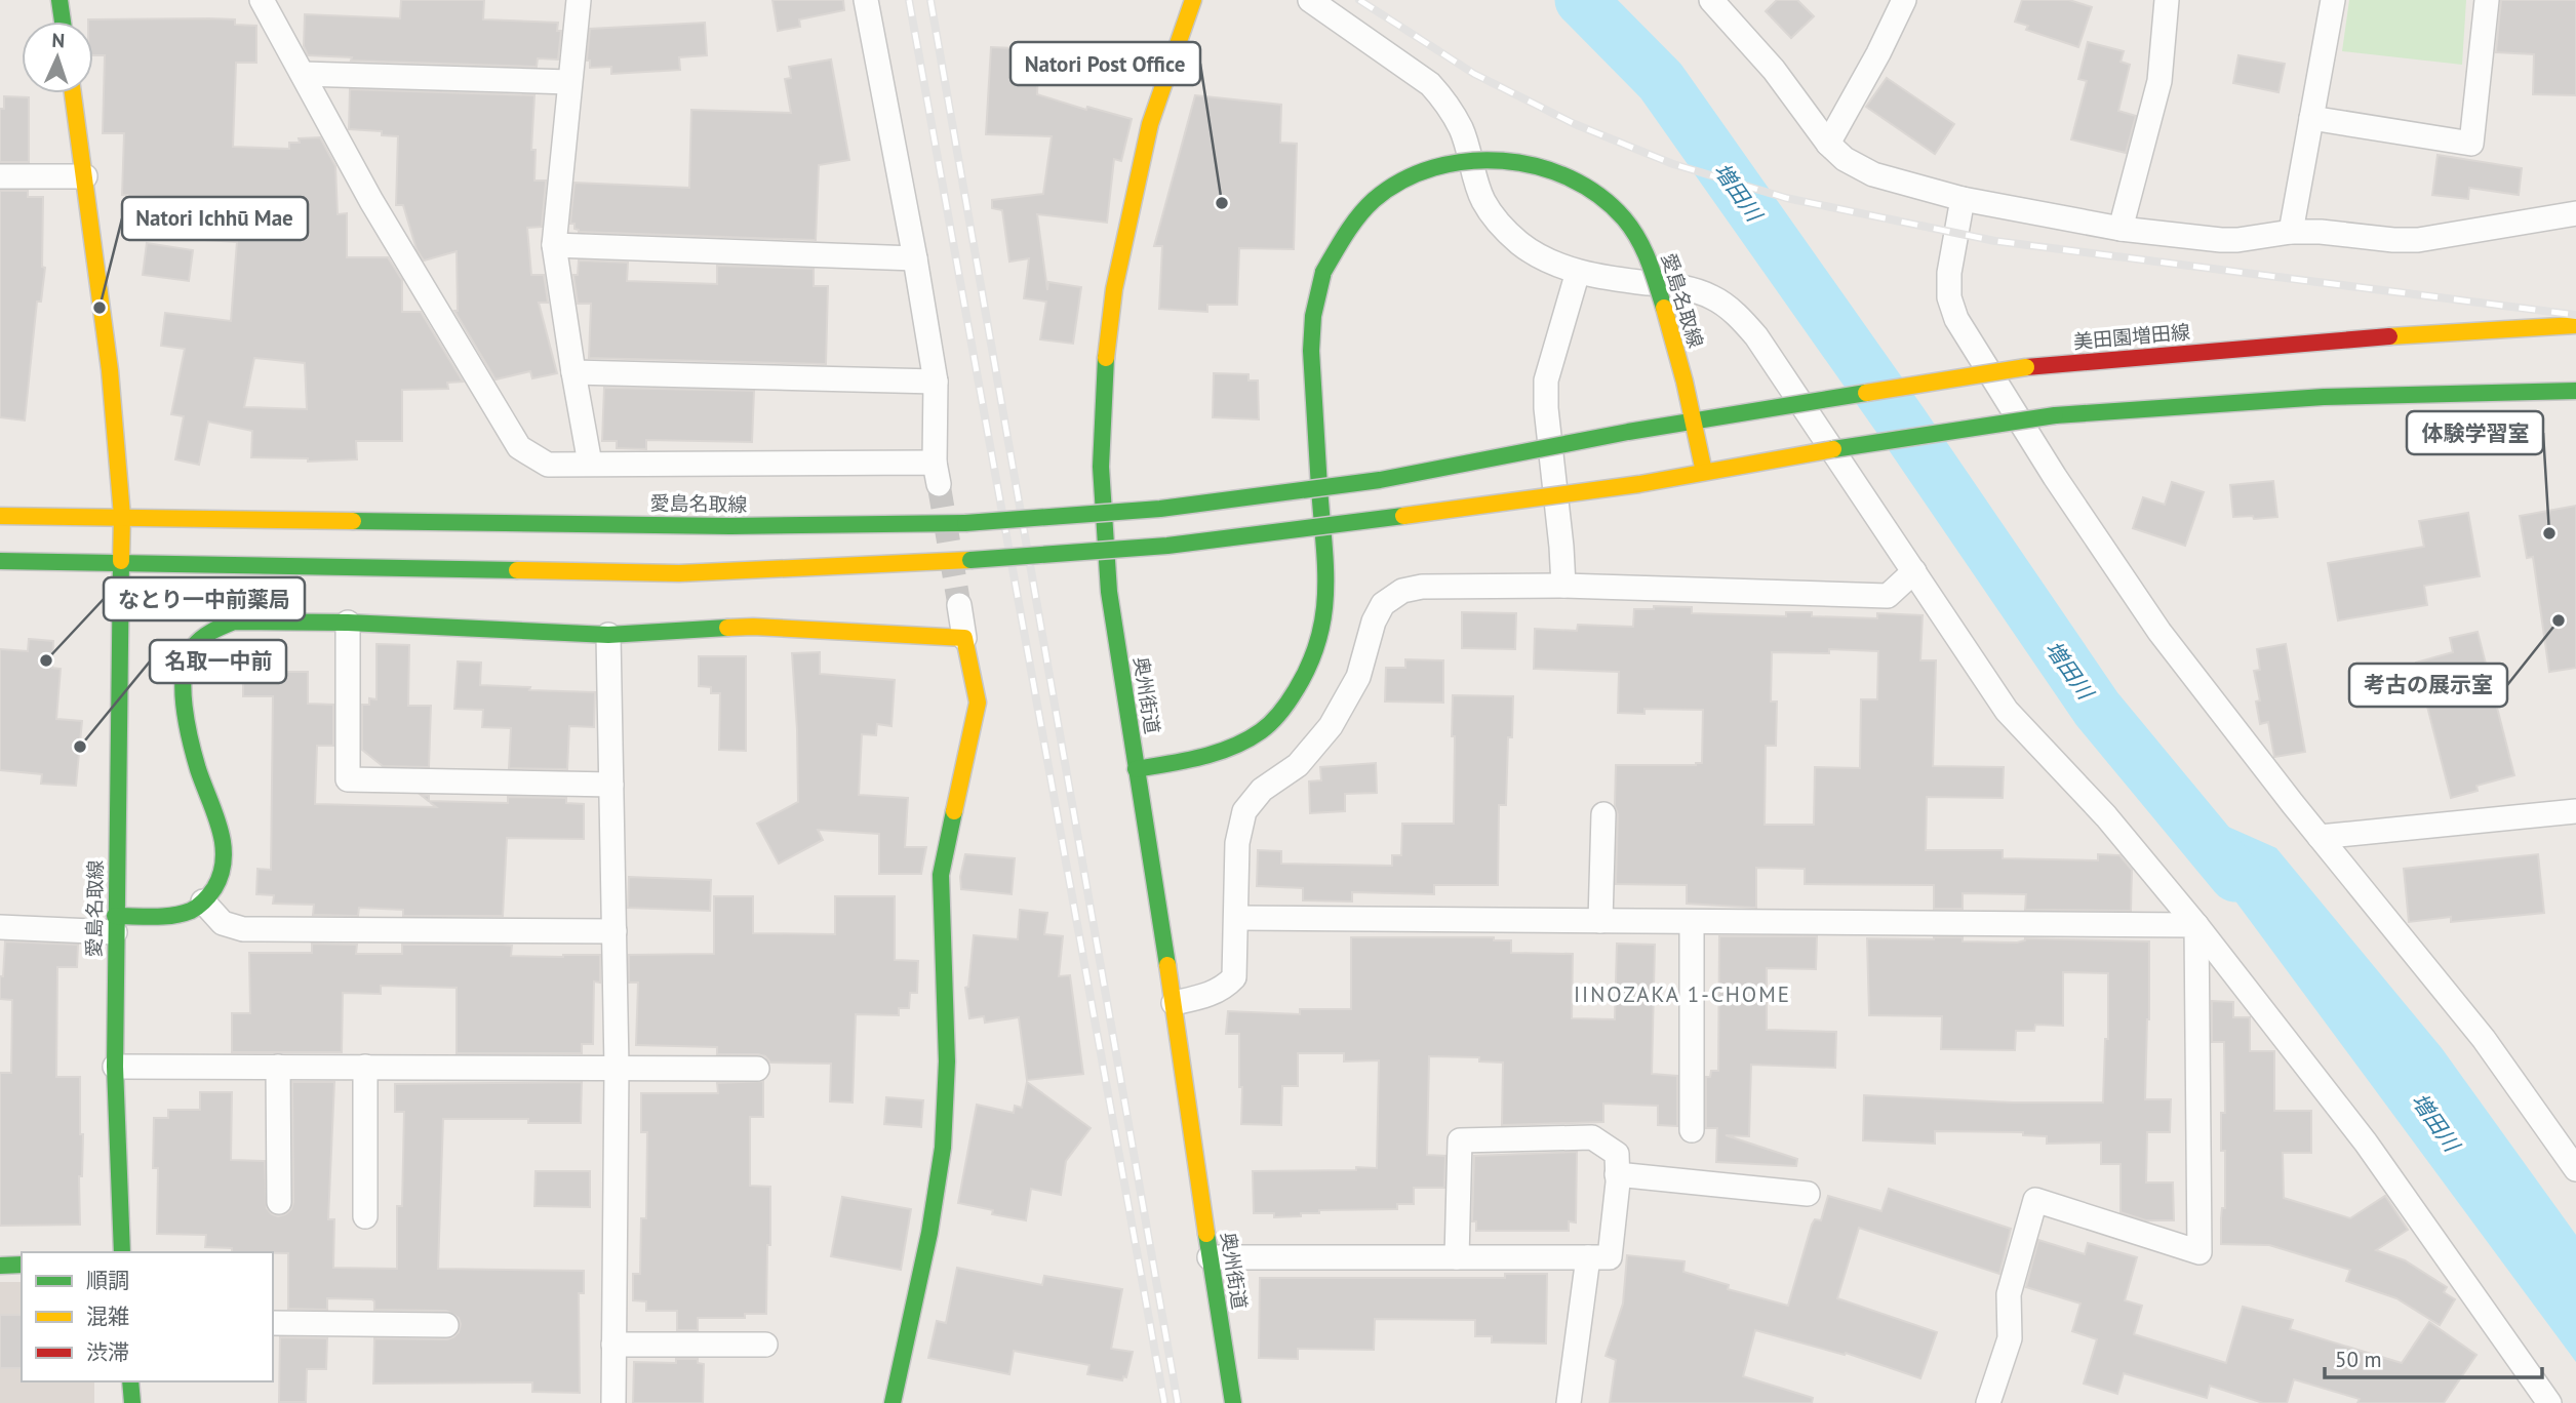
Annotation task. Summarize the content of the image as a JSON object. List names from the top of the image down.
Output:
{
  "streets": {
    "main road": ["愛島名取線", "美田園増田線", "奥州街道"]
  },
  "crossings": [
    ["愛島名取線", "美田園増田線"],
    ["愛島名取線", "奥州街道"]
  ],
  "districts": ["IINOZAKA 1-CHOME"],
  "water": ["増田川"],
  "places": [
    "Natori Post Office",
    "Natori Ichhū Mae",
    "体験学習室",
    "考古の展示室",
    "なとり一中前薬局",
    "名取一中前"
  ],
  "legend": ["順調", "混雑", "渋滞"],
  "scale_bar": "50 m",
  "north": "top"
}
